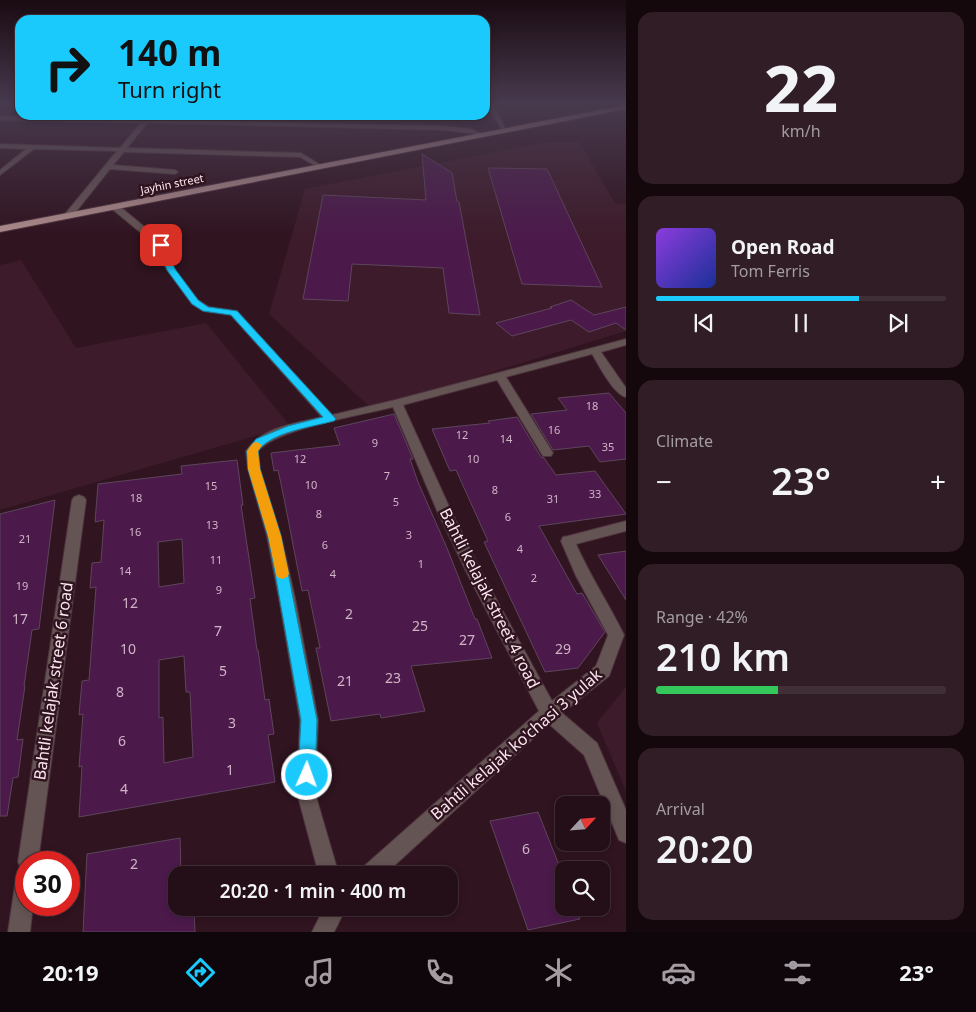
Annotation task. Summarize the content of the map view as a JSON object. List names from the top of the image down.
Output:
{
  "streets": {
    "main road": ["Jayhin street"],
    "street": ["Bahtli kelajak street 4 road", "Bahtli kelajak street 6 road", "Bahtli kelajak ko'chasi 3 yulak"]
  },
  "crossings": [
    ["Bahtli kelajak street 4 road", "Bahtli kelajak ko'chasi 3 yulak"]
  ],
  "house_numbers": [
    "18",
    "16",
    "12",
    "14",
    "9",
    "35",
    "12",
    "10",
    "7",
    "10",
    "15",
    "8",
    "33",
    "18",
    "31",
    "5",
    "8",
    "6",
    "13",
    "16",
    "3",
    "21",
    "6",
    "4",
    "11",
    "1",
    "14",
    "4",
    "2",
    "19",
    "9",
    "12",
    "2",
    "17",
    "25",
    "7",
    "27",
    "10",
    "29",
    "5",
    "23",
    "21",
    "8",
    "3",
    "6",
    "1",
    "4",
    "6",
    "2"
  ],
  "north": "top right",
  "page": {
    "tile": [
      ["22", "km/h"],
      "Climate",
      ["Range · 42%", "210 km"],
      ["Arrival", "20:20"]
    ],
    "turn": ["140 m", "Turn right"],
    "song": ["Open Road", "Tom Ferris"],
    "heat": ["−", "23°", "+"],
    "limit": "30",
    "trip": "20:20 · 1 min · 400 m",
    "tabs": ["20:19", "23°"]
  }
}
